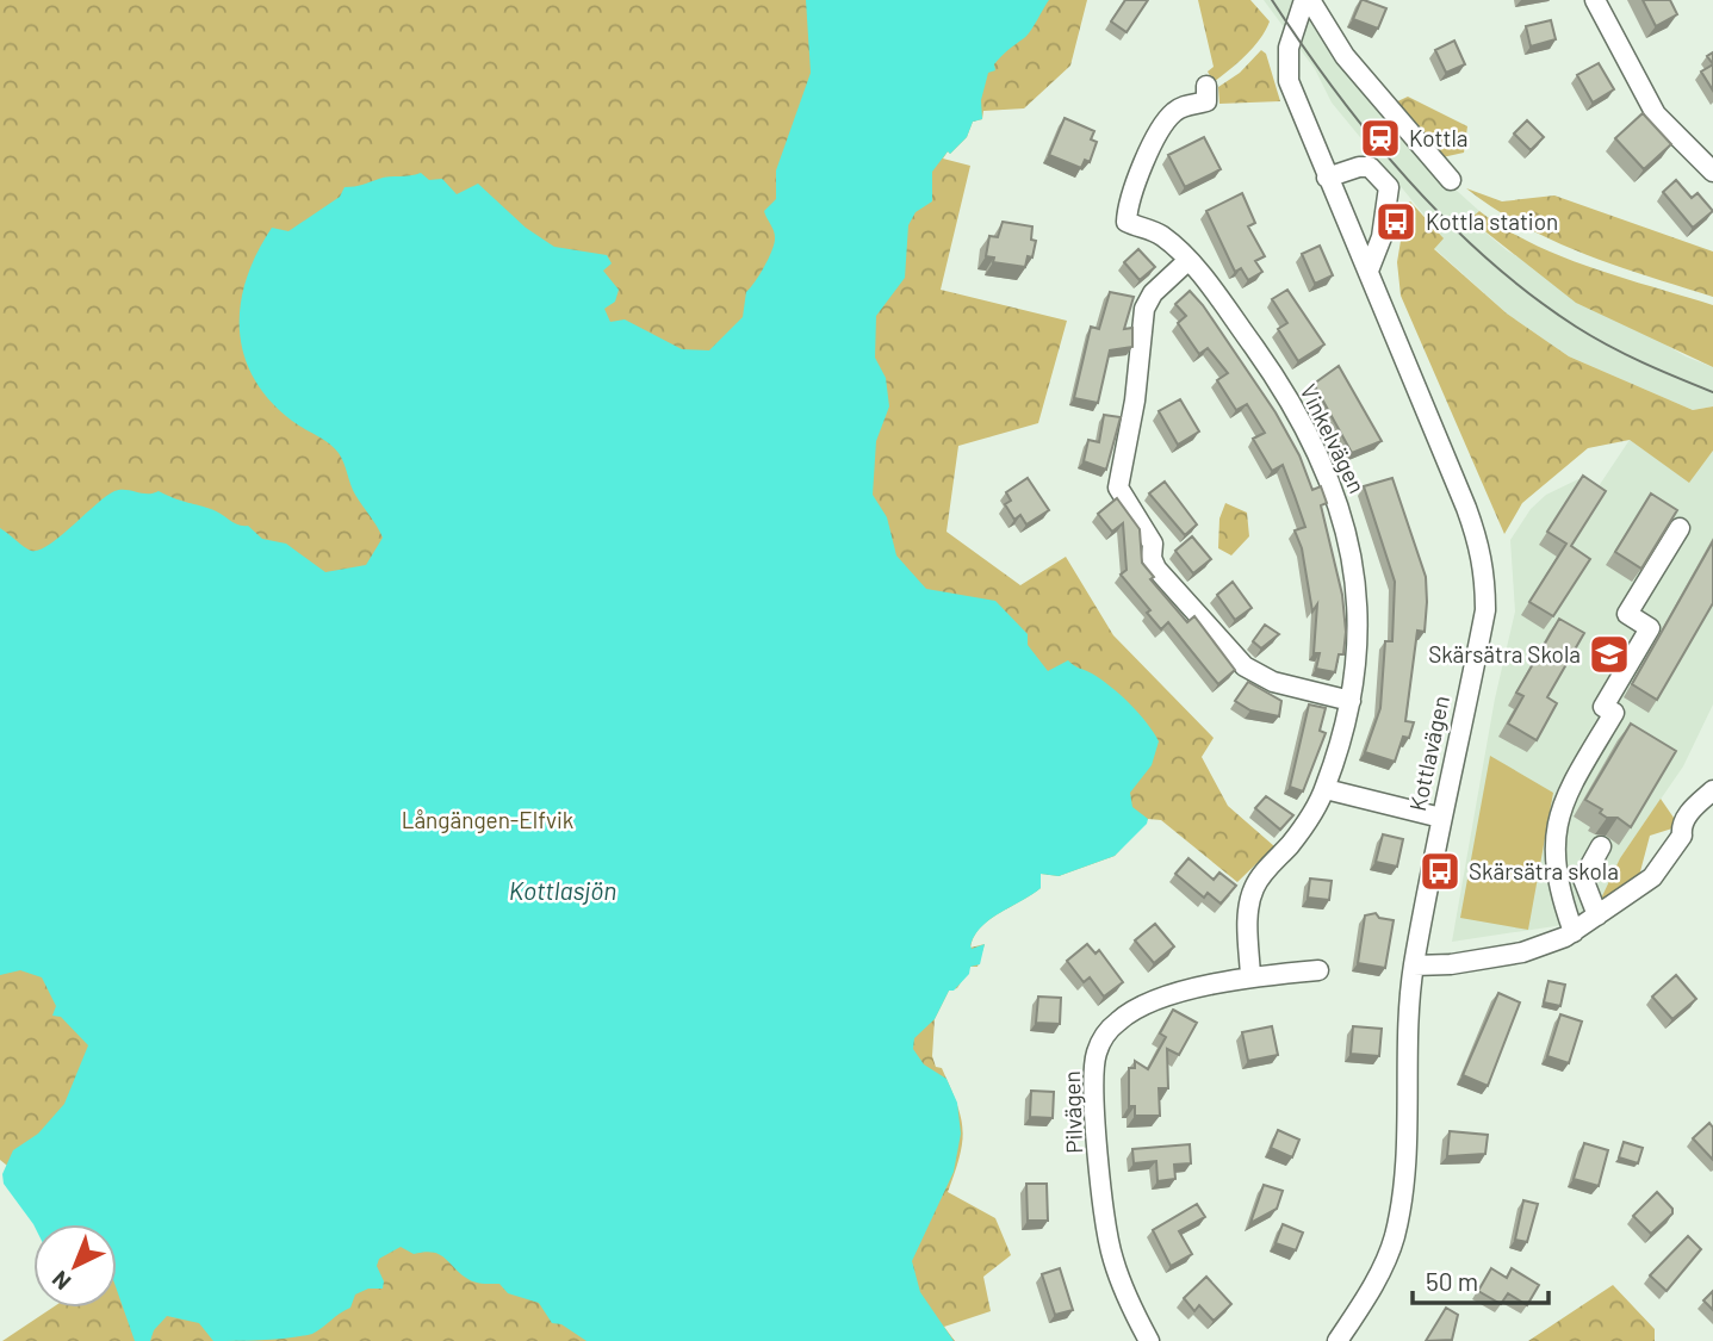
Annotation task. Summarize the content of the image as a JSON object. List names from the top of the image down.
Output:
{
  "streets": {
    "street": ["Vinkelvägen", "Kottlavägen", "Pilvägen"]
  },
  "water": ["Kottlasjön"],
  "parks": ["Långängen-Elfvik"],
  "places": {
    "station": ["Kottla"],
    "bus stop": ["Kottla station", "Skärsätra skola"],
    "school or university": ["Skärsätra Skola"]
  },
  "scale_bar": "50 m",
  "north": "bottom left"
}
